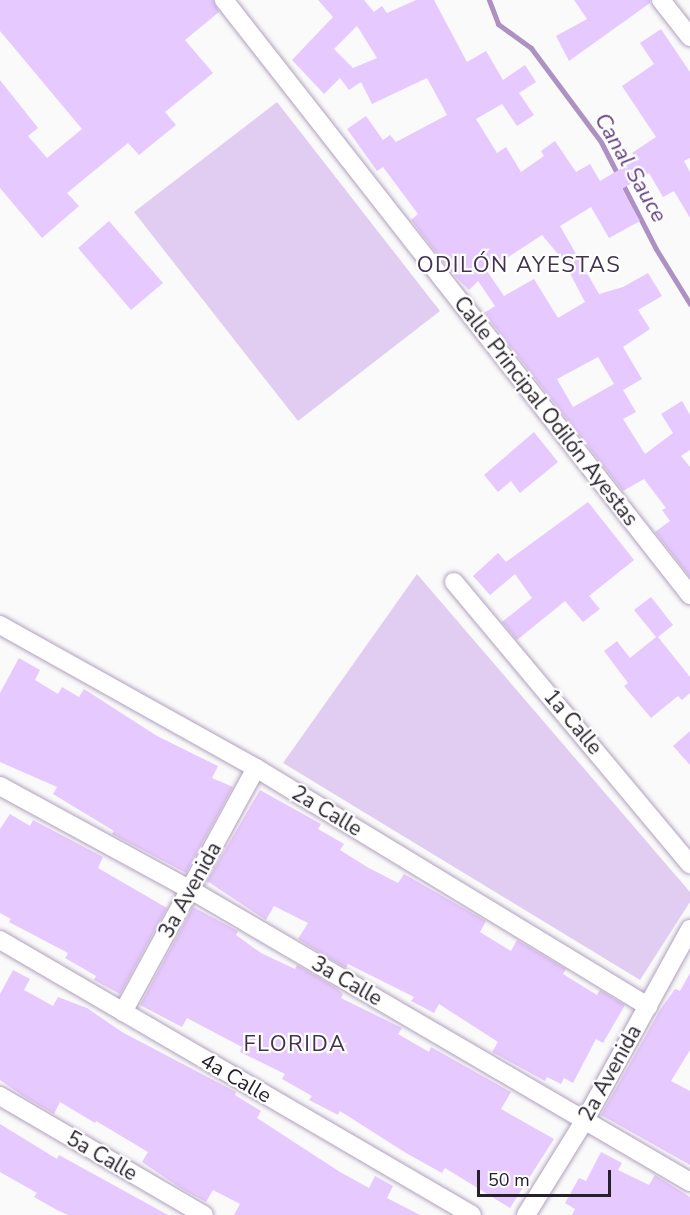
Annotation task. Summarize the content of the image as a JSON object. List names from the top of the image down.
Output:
{
  "streets": {
    "street": [
      "Calle Principal Odilón Ayestas",
      "1a Calle",
      "2a Calle",
      "3a Avenida",
      "3a Calle",
      "2a Avenida",
      "4a Calle",
      "5a Calle"
    ]
  },
  "crossings": [
    ["2a Calle", "3a Avenida"],
    ["2a Calle", "2a Avenida"],
    ["3a Avenida", "3a Calle"],
    ["3a Avenida", "4a Calle"],
    ["3a Calle", "2a Avenida"]
  ],
  "districts": ["ODILÓN AYESTAS", "FLORIDA"],
  "water": ["Canal Sauce"],
  "scale_bar": "50 m"
}
